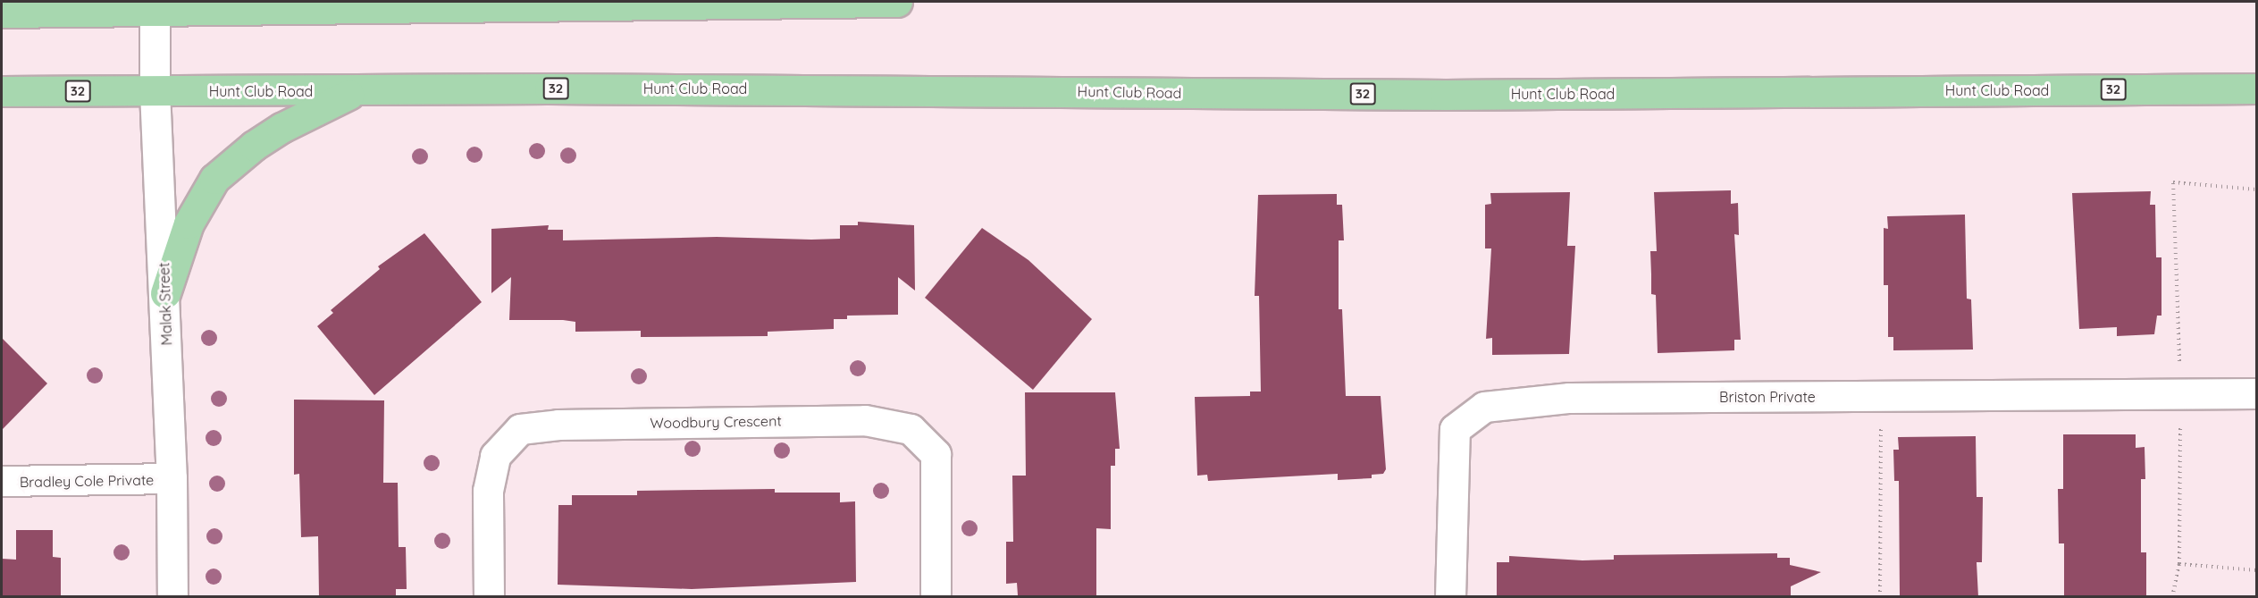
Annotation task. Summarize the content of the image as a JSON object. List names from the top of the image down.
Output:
{
  "streets": {
    "main road": ["32", "Hunt Club Road"],
    "street": [
      "Malak Street",
      "Briston Private",
      "Woodbury Crescent",
      "Bradley Cole Private"
    ]
  },
  "crossings": [
    ["Hunt Club Road", "Malak Street"],
    ["Malak Street", "Bradley Cole Private"]
  ]
}
